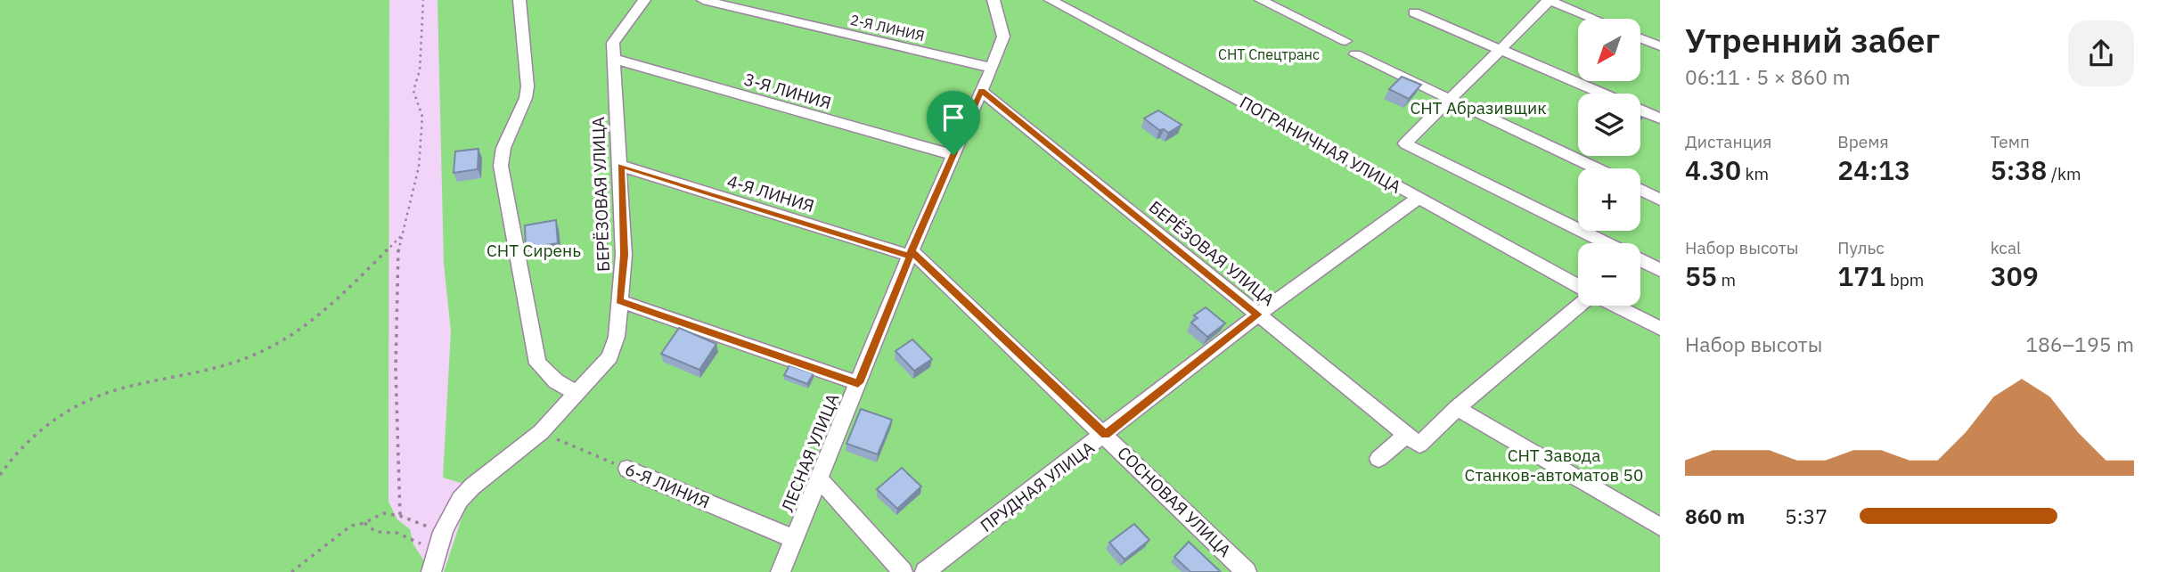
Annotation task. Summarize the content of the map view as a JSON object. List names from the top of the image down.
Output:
{
  "streets": {
    "street": [
      "2-Я ЛИНИЯ",
      "3-Я ЛИНИЯ",
      "ПОГРАНИЧНАЯ УЛИЦА",
      "4-Я ЛИНИЯ",
      "БЕРЁЗОВАЯ УЛИЦА",
      "ЛЕСНАЯ УЛИЦА",
      "6-Я ЛИНИЯ",
      "ПРУДНАЯ УЛИЦА",
      "СОСНОВАЯ УЛИЦА"
    ]
  },
  "crossings": [
    ["2-Я ЛИНИЯ", "ЛЕСНАЯ УЛИЦА"],
    ["3-Я ЛИНИЯ", "БЕРЁЗОВАЯ УЛИЦА"],
    ["3-Я ЛИНИЯ", "ЛЕСНАЯ УЛИЦА"],
    ["ПОГРАНИЧНАЯ УЛИЦА", "ПРУДНАЯ УЛИЦА"],
    ["4-Я ЛИНИЯ", "БЕРЁЗОВАЯ УЛИЦА"],
    ["4-Я ЛИНИЯ", "ЛЕСНАЯ УЛИЦА"],
    ["4-Я ЛИНИЯ", "СОСНОВАЯ УЛИЦА"],
    ["БЕРЁЗОВАЯ УЛИЦА", "ЛЕСНАЯ УЛИЦА"],
    ["БЕРЁЗОВАЯ УЛИЦА", "6-Я ЛИНИЯ"],
    ["БЕРЁЗОВАЯ УЛИЦА", "ПРУДНАЯ УЛИЦА"],
    ["ЛЕСНАЯ УЛИЦА", "6-Я ЛИНИЯ"],
    ["ЛЕСНАЯ УЛИЦА", "СОСНОВАЯ УЛИЦА"],
    ["ПРУДНАЯ УЛИЦА", "СОСНОВАЯ УЛИЦА"]
  ],
  "parks": [
    "СНТ Спецтранс",
    "СНТ Абразивщик",
    "СНТ Сирень",
    "СНТ Завода Станков-автоматов 50"
  ],
  "north": "bottom left",
  "page": {
    "heading": ["Утренний забег", "06:11 · 5 × 860 m"],
    "map_buttons": ["+", "−"],
    "stats": [
      ["Дистанция", "4.30 km"],
      ["Время", "24:13"],
      ["Темп", "5:38 /km"],
      ["Набор высоты", "55 m"],
      ["Пульс", "171 bpm"],
      ["kcal", "309"]
    ],
    "chart": ["Набор высоты", "186–195 m"],
    "list": [
      {
        "name": "860 m",
        "note": "5:37"
      }
    ]
  }
}
